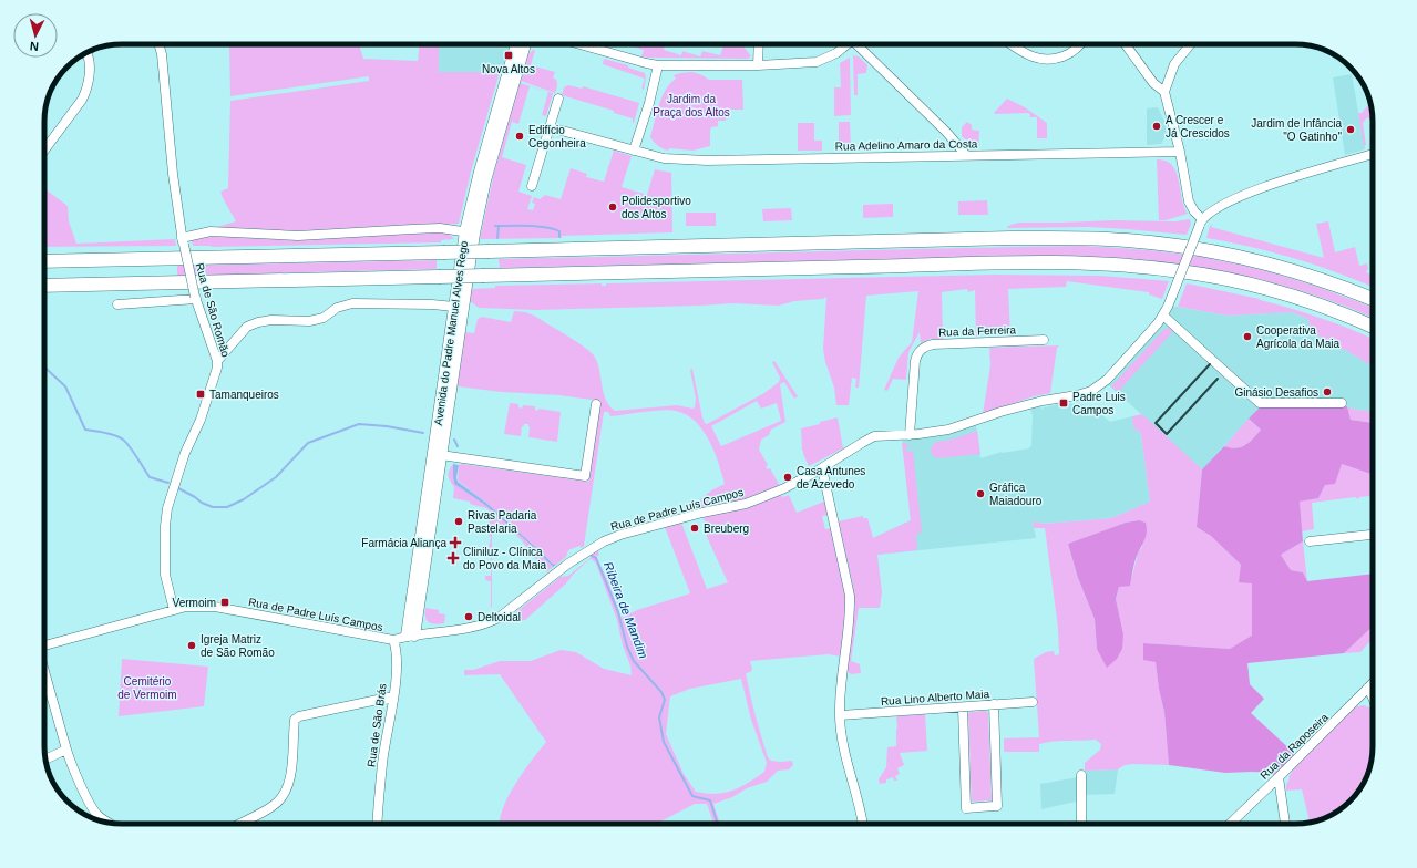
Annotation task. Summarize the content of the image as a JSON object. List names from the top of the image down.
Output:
{
  "streets": {
    "main road": ["Avenida do Padre Manuel Alves Rego"],
    "street": [
      "Rua Adelino Amaro da Costa",
      "Rua de São Romão",
      "Rua da Ferreira",
      "Rua de Padre Luís Campos",
      "Rua Lino Alberto Maia",
      "Rua de São Brás",
      "Rua da Raposeira"
    ]
  },
  "crossings": [
    ["Rua de São Romão", "Rua de Padre Luís Campos"],
    ["Rua da Ferreira", "Rua de Padre Luís Campos"],
    ["Avenida do Padre Manuel Alves Rego", "Rua de Padre Luís Campos"],
    ["Rua de Padre Luís Campos", "Rua de São Brás"]
  ],
  "water": ["Ribeira de Mandim"],
  "parks": ["Jardim da Praça dos Altos", "Cemitério de Vermoim"],
  "places": {
    "transit": [
      "Nova Altos",
      "Tamanqueiros",
      "Padre Luis Campos",
      "Vermoim"
    ],
    "other": [
      "A Crescer e Já Crescidos",
      "Jardim de Infância \"O Gatinho\"",
      "Edifício Cegonheira",
      "Polidesportivo dos Altos",
      "Cooperativa Agrícola da Maia",
      "Ginásio Desafios",
      "Casa Antunes de Azevedo",
      "Gráfica Maiadouro",
      "Rivas Padaria Pastelaria",
      "Breuberg",
      "Deltoidal",
      "Igreja Matriz de São Romão"
    ],
    "health": ["Farmácia Aliança", "Cliniluz - Clínica do Povo da Maia"]
  },
  "north": "bottom"
}
